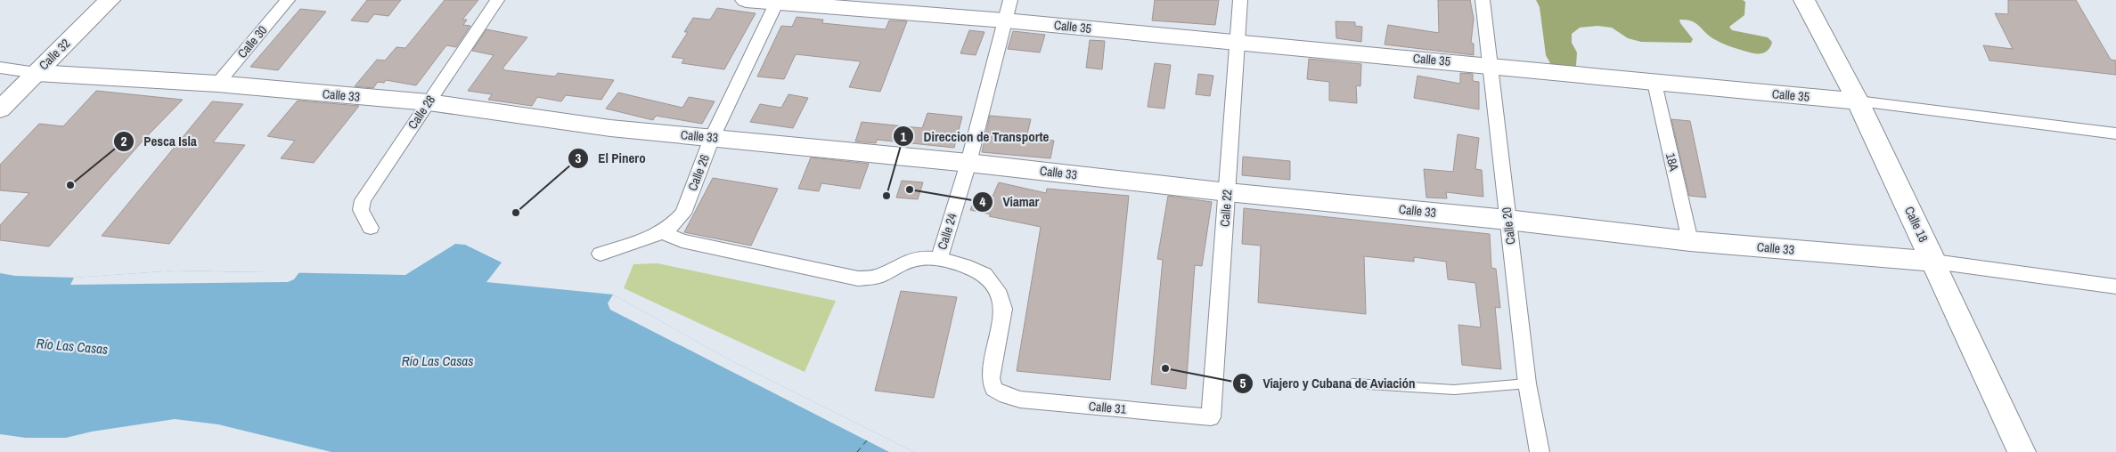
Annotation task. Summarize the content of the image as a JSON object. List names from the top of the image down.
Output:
{
  "streets": {
    "street": [
      "Calle 35",
      "Calle 30",
      "Calle 32",
      "Calle 33",
      "Calle 28",
      "18A",
      "Calle 26",
      "Calle 22",
      "Calle 18",
      "Calle 20",
      "Calle 24",
      "Calle 31"
    ]
  },
  "crossings": [
    ["Calle 35", "18A"],
    ["Calle 35", "Calle 26"],
    ["Calle 35", "Calle 22"],
    ["Calle 35", "Calle 18"],
    ["Calle 35", "Calle 20"],
    ["Calle 35", "Calle 24"],
    ["Calle 30", "Calle 33"],
    ["Calle 32", "Calle 33"],
    ["Calle 33", "Calle 28"],
    ["Calle 33", "18A"],
    ["Calle 33", "Calle 26"],
    ["Calle 33", "Calle 22"],
    ["Calle 33", "Calle 18"],
    ["Calle 33", "Calle 20"],
    ["Calle 33", "Calle 24"],
    ["Calle 22", "Calle 31"],
    ["Calle 24", "Calle 31"]
  ],
  "water": ["Río Las Casas"],
  "places": [
    "Pesca Isla",
    "Viamar",
    "Direccion de Transporte",
    "El Pinero",
    "Viajero y Cubana de Aviación"
  ]
}
